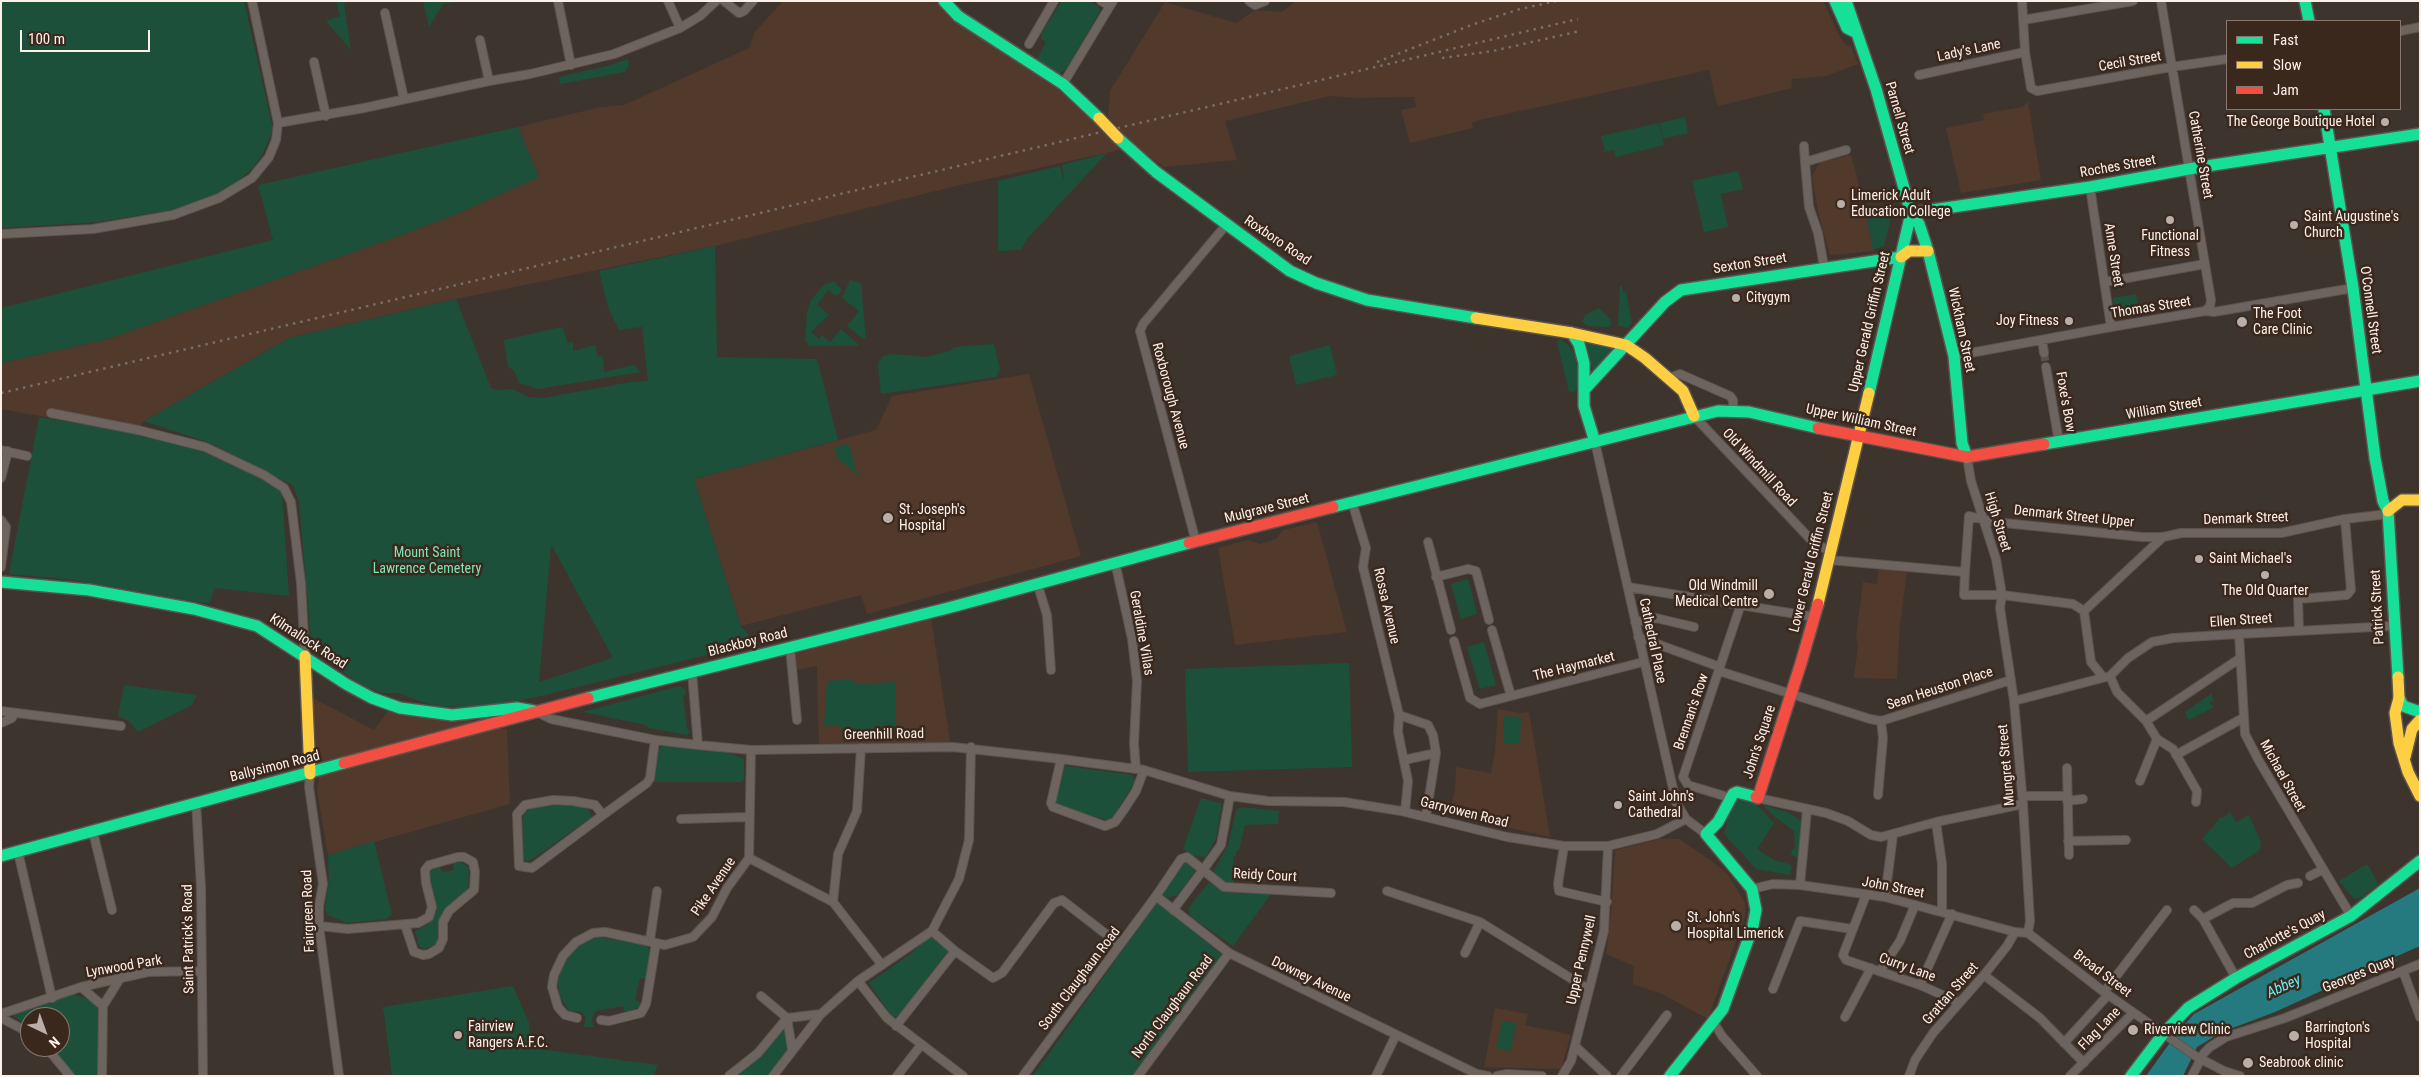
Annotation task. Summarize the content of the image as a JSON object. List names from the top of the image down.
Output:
{
  "streets": {
    "main road": [
      "Parnell Street",
      "Roches Street",
      "Roxboro Road",
      "Sexton Street",
      "O'Connell Street",
      "Upper Gerald Griffin Street",
      "Wickham Street",
      "William Street",
      "Upper William Street",
      "Mulgrave Street",
      "Lower Gerald Griffin Street",
      "Patrick Street",
      "Kilmallock Road",
      "Blackboy Road",
      "John's Square",
      "Ballysimon Road",
      "Charlotte's Quay"
    ],
    "street": [
      "Lady’s Lane",
      "Cecil Street",
      "Catherine Street",
      "Anne Street",
      "Thomas Street",
      "Roxborough Avenue",
      "Foxe's Bow",
      "Old Windmill Road",
      "Denmark Street Upper",
      "Denmark Street",
      "High Street",
      "Rossa Avenue",
      "Ellen Street",
      "Geraldine Villas",
      "Cathedral Place",
      "The Haymarket",
      "Sean Heuston Place",
      "Brennan's Row",
      "Greenhill Road",
      "Mungret Street",
      "Michael Street",
      "Garryowen Road",
      "Reidy Court",
      "Pike Avenue",
      "John Street",
      "Fairgreen Road",
      "Saint Patrick's Road",
      "Upper Pennywell",
      "Lynwood Park",
      "Curry Lane",
      "Broad Street",
      "Georges Quay",
      "South Claughaun Road",
      "Downey Avenue",
      "Grattan Street",
      "North Claughaun Road",
      "Flag Lane"
    ]
  },
  "crossings": [
    ["Lady’s Lane", "Cecil Street"],
    ["Cecil Street", "Catherine Street"],
    ["Parnell Street", "Roches Street"],
    ["Parnell Street", "Upper Gerald Griffin Street"],
    ["Parnell Street", "Wickham Street"],
    ["Catherine Street", "Roches Street"],
    ["Catherine Street", "Thomas Street"],
    ["Roches Street", "Anne Street"],
    ["Roches Street", "O'Connell Street"],
    ["Roches Street", "Upper Gerald Griffin Street"],
    ["Roches Street", "Wickham Street"],
    ["Roxboro Road", "Sexton Street"],
    ["Roxboro Road", "Roxborough Avenue"],
    ["Roxboro Road", "Upper William Street"],
    ["Roxboro Road", "Old Windmill Road"],
    ["Roxboro Road", "Mulgrave Street"],
    ["Anne Street", "Thomas Street"],
    ["Sexton Street", "Upper Gerald Griffin Street"],
    ["Sexton Street", "Wickham Street"],
    ["Thomas Street", "O'Connell Street"],
    ["Thomas Street", "Wickham Street"],
    ["O'Connell Street", "William Street"],
    ["O'Connell Street", "Denmark Street"],
    ["O'Connell Street", "Patrick Street"],
    ["Upper Gerald Griffin Street", "Wickham Street"],
    ["Upper Gerald Griffin Street", "Upper William Street"],
    ["Upper Gerald Griffin Street", "Lower Gerald Griffin Street"],
    ["Wickham Street", "William Street"],
    ["Wickham Street", "Upper William Street"],
    ["Wickham Street", "High Street"],
    ["Roxborough Avenue", "Mulgrave Street"],
    ["Foxe's Bow", "William Street"],
    ["William Street", "Upper William Street"],
    ["William Street", "High Street"],
    ["Upper William Street", "Old Windmill Road"],
    ["Upper William Street", "Mulgrave Street"],
    ["Upper William Street", "High Street"],
    ["Upper William Street", "Lower Gerald Griffin Street"],
    ["Old Windmill Road", "Mulgrave Street"],
    ["Old Windmill Road", "Lower Gerald Griffin Street"],
    ["Mulgrave Street", "Rossa Avenue"],
    ["Mulgrave Street", "Geraldine Villas"],
    ["Mulgrave Street", "Cathedral Place"],
    ["Mulgrave Street", "Blackboy Road"],
    ["Denmark Street Upper", "Denmark Street"],
    ["Denmark Street Upper", "High Street"],
    ["Denmark Street", "Patrick Street"],
    ["High Street", "Mungret Street"],
    ["Lower Gerald Griffin Street", "Sean Heuston Place"],
    ["Lower Gerald Griffin Street", "John's Square"],
    ["Rossa Avenue", "Garryowen Road"],
    ["Patrick Street", "Ellen Street"],
    ["Ellen Street", "Michael Street"],
    ["Geraldine Villas", "Greenhill Road"],
    ["Cathedral Place", "The Haymarket"],
    ["Cathedral Place", "Sean Heuston Place"],
    ["Cathedral Place", "Garryowen Road"],
    ["Kilmallock Road", "Greenhill Road"],
    ["Kilmallock Road", "Ballysimon Road"],
    ["Blackboy Road", "Ballysimon Road"],
    ["Sean Heuston Place", "Brennan's Row"],
    ["Sean Heuston Place", "John's Square"],
    ["Sean Heuston Place", "Mungret Street"],
    ["Brennan's Row", "John's Square"],
    ["Greenhill Road", "Ballysimon Road"],
    ["Greenhill Road", "Garryowen Road"],
    ["Greenhill Road", "Pike Avenue"],
    ["Mungret Street", "John Street"],
    ["Mungret Street", "Broad Street"],
    ["Ballysimon Road", "Fairgreen Road"],
    ["Ballysimon Road", "Saint Patrick's Road"],
    ["Michael Street", "Charlotte's Quay"],
    ["Garryowen Road", "Upper Pennywell"],
    ["Reidy Court", "South Claughaun Road"],
    ["Reidy Court", "Downey Avenue"],
    ["John Street", "Broad Street"],
    ["John Street", "Grattan Street"],
    ["Charlotte's Quay", "Broad Street"],
    ["Saint Patrick's Road", "Lynwood Park"],
    ["Curry Lane", "Grattan Street"],
    ["Broad Street", "Georges Quay"],
    ["Broad Street", "Flag Lane"],
    ["South Claughaun Road", "Downey Avenue"],
    ["Downey Avenue", "North Claughaun Road"]
  ],
  "water": ["Abbey"],
  "parks": ["Mount Saint Lawrence Cemetery"],
  "places": [
    "The George Boutique Hotel",
    "Limerick Adult Education College",
    "Functional Fitness",
    "Saint Augustine's Church",
    "Citygym",
    "Joy Fitness",
    "The Foot Care Clinic",
    "St. Joseph's Hospital",
    "Saint Michael's",
    "The Old Quarter",
    "Old Windmill Medical Centre",
    "Saint John's Cathedral",
    "St. John's Hospital Limerick",
    "Riverview Clinic",
    "Fairview Rangers A.F.C.",
    "Barrington's Hospital",
    "Seabrook clinic"
  ],
  "legend": ["Fast", "Slow", "Jam"],
  "scale_bar": "100 m",
  "north": "bottom right"
}
